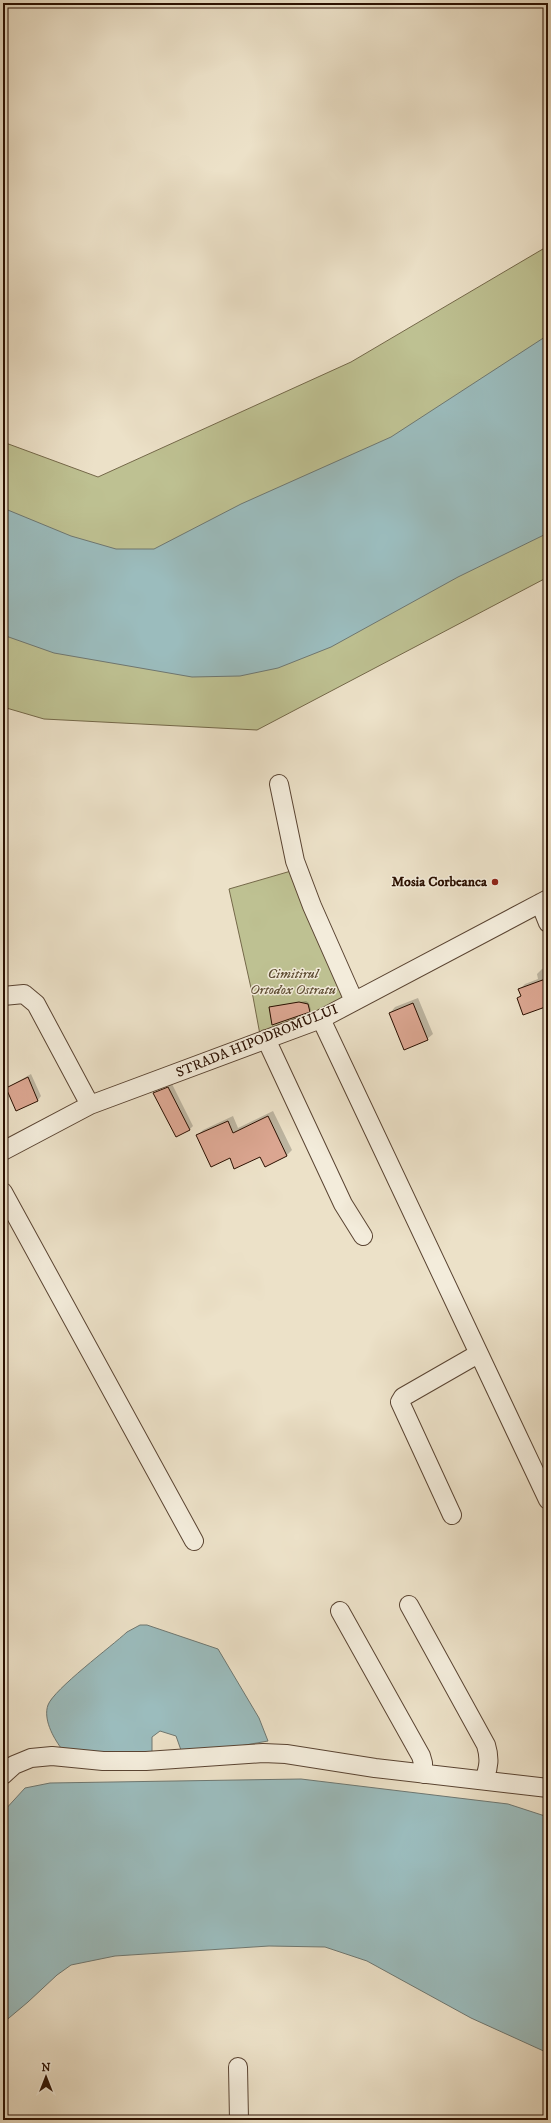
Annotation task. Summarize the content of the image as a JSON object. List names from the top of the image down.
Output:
{
  "streets": {
    "street": ["STRADA HIPODROMULUI"]
  },
  "parks": ["Cimitirul Ortodox Ostratu"],
  "places": ["Mosia Corbeanca"],
  "north": "top"
}
